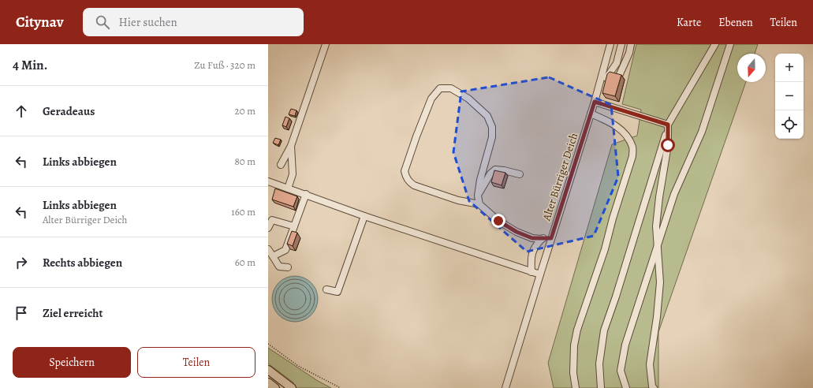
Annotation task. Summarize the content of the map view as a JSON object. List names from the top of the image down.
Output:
{
  "streets": {
    "lane": ["Alter Bürriger Deich"]
  },
  "north": "bottom",
  "page": {
    "header": "Citynav",
    "search": "Hier suchen",
    "nav": ["Karte", "Ebenen", "Teilen"],
    "heading": ["4 Min.", "Zu Fuß · 320 m"],
    "map_buttons": ["+", "−"],
    "list": [
      ["Geradeaus", "20 m"],
      ["Links abbiegen", "80 m"],
      ["Links abbiegen", "Alter Bürriger Deich", "160 m"],
      ["Rechts abbiegen", "60 m"],
      "Ziel erreicht"
    ],
    "buttons": ["Speichern", "Teilen"]
  }
}
